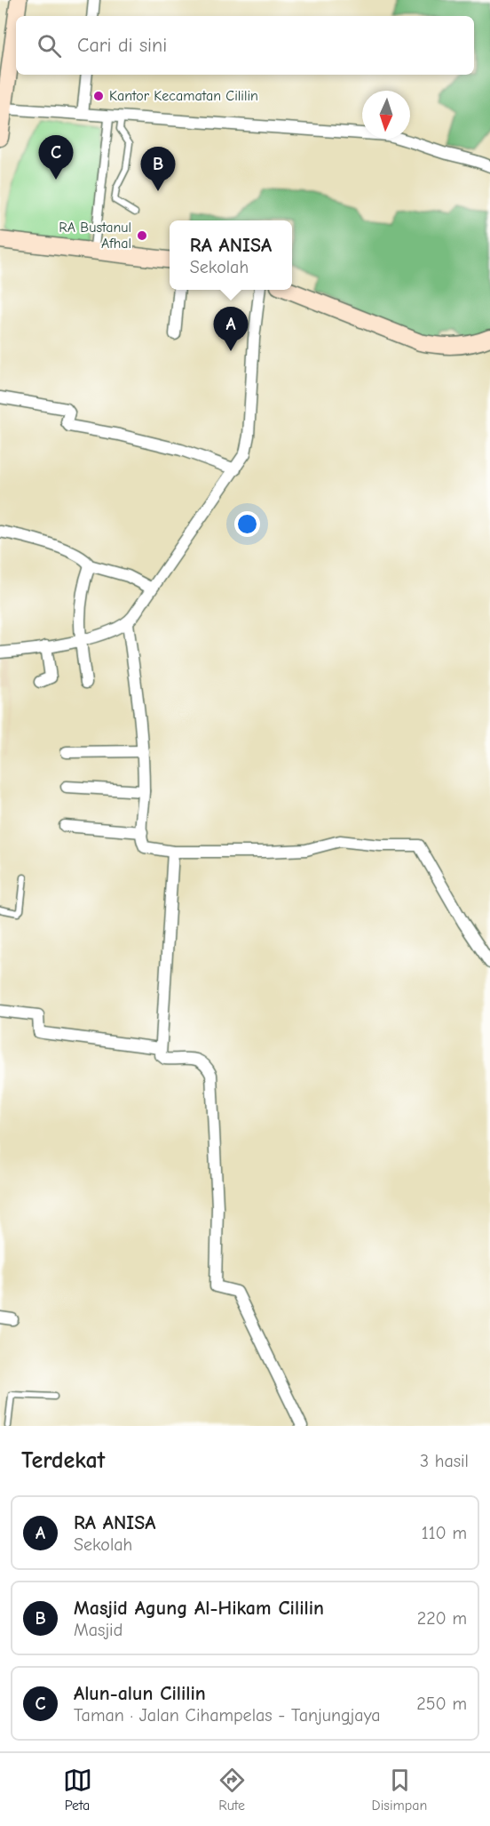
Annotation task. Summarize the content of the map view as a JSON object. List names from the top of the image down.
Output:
{
  "places": ["Kantor Kecamatan Cililin", "RA Bustanul Afhal"],
  "north": "bottom",
  "page": {
    "search": "Cari di sini",
    "pins": ["C", "B", "A"],
    "popup": ["RA ANISA", "Sekolah"],
    "heading": ["Terdekat", "3 hasil"],
    "list": [
      {
        "mark": "A",
        "name": "RA ANISA",
        "note": "Sekolah",
        "value": "110 m"
      },
      {
        "mark": "B",
        "name": "Masjid Agung Al-Hikam Cililin",
        "note": "Masjid",
        "value": "220 m"
      },
      {
        "mark": "C",
        "name": "Alun-alun Cililin",
        "note": "Taman · Jalan Cihampelas - Tanjungjaya",
        "value": "250 m"
      }
    ],
    "nav": ["Peta", "Rute", "Disimpan"]
  }
}
